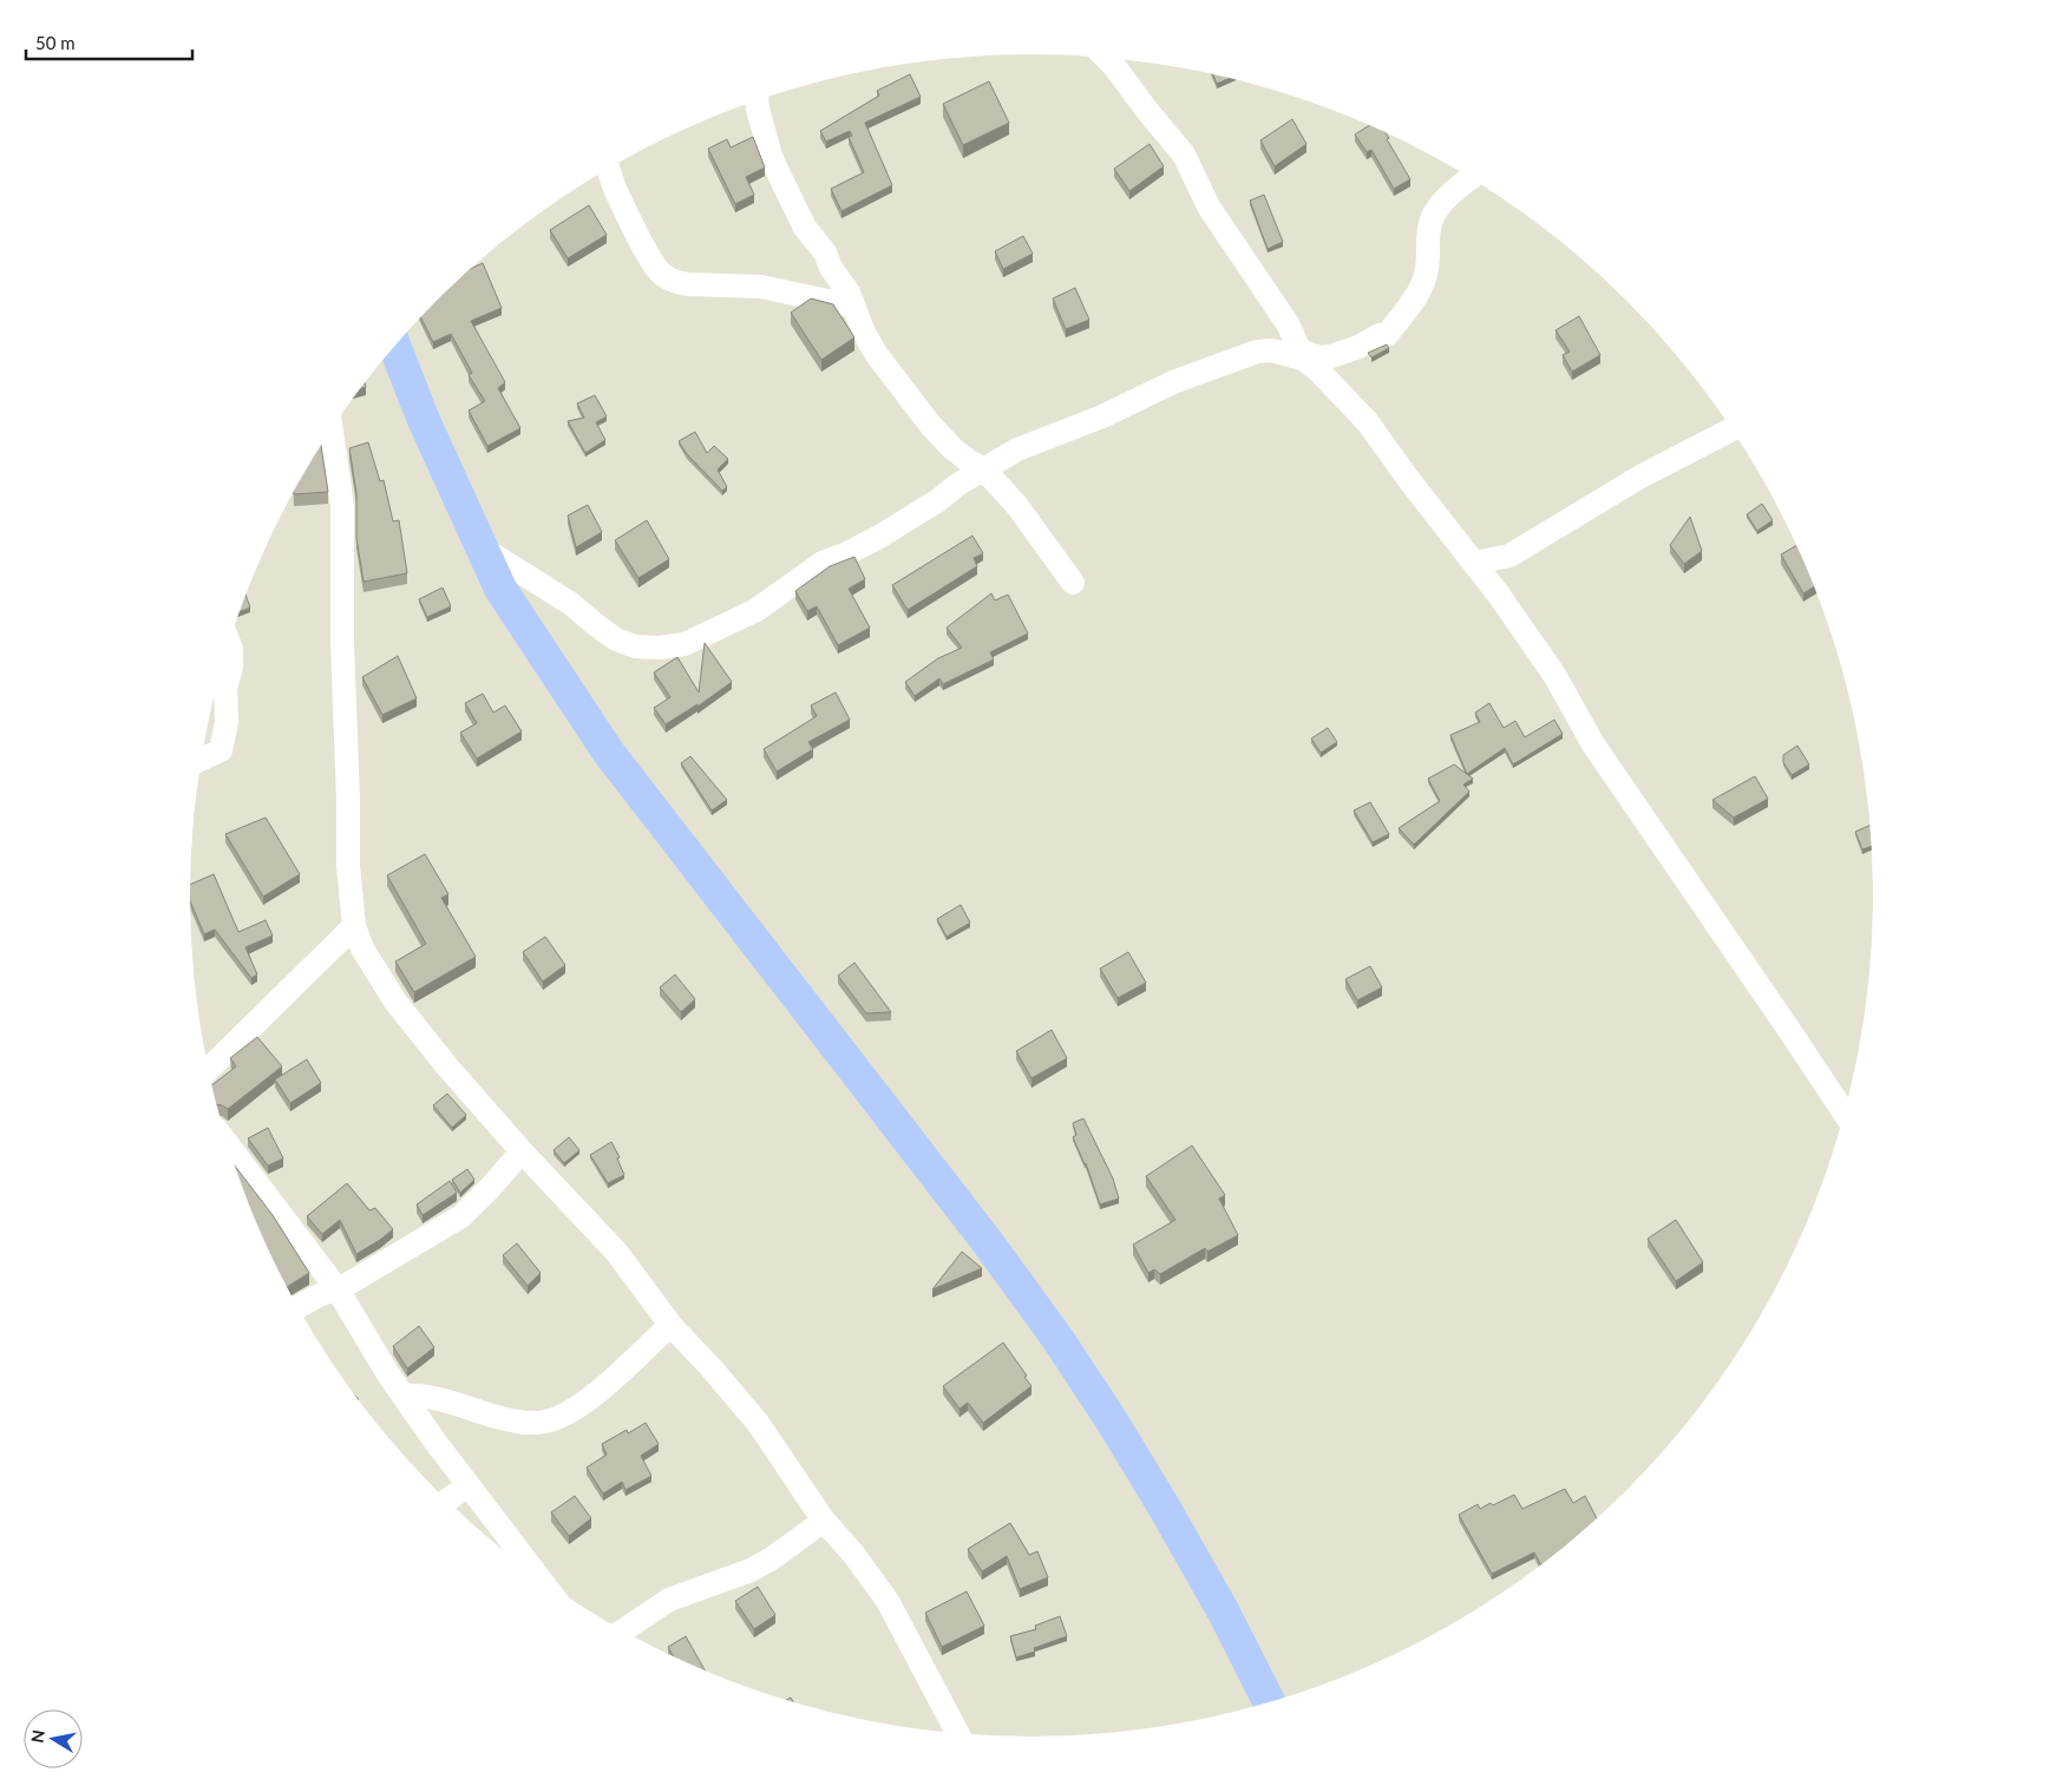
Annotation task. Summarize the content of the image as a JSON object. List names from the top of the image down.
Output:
{
  "scale_bar": "50 m",
  "north": "left"
}
